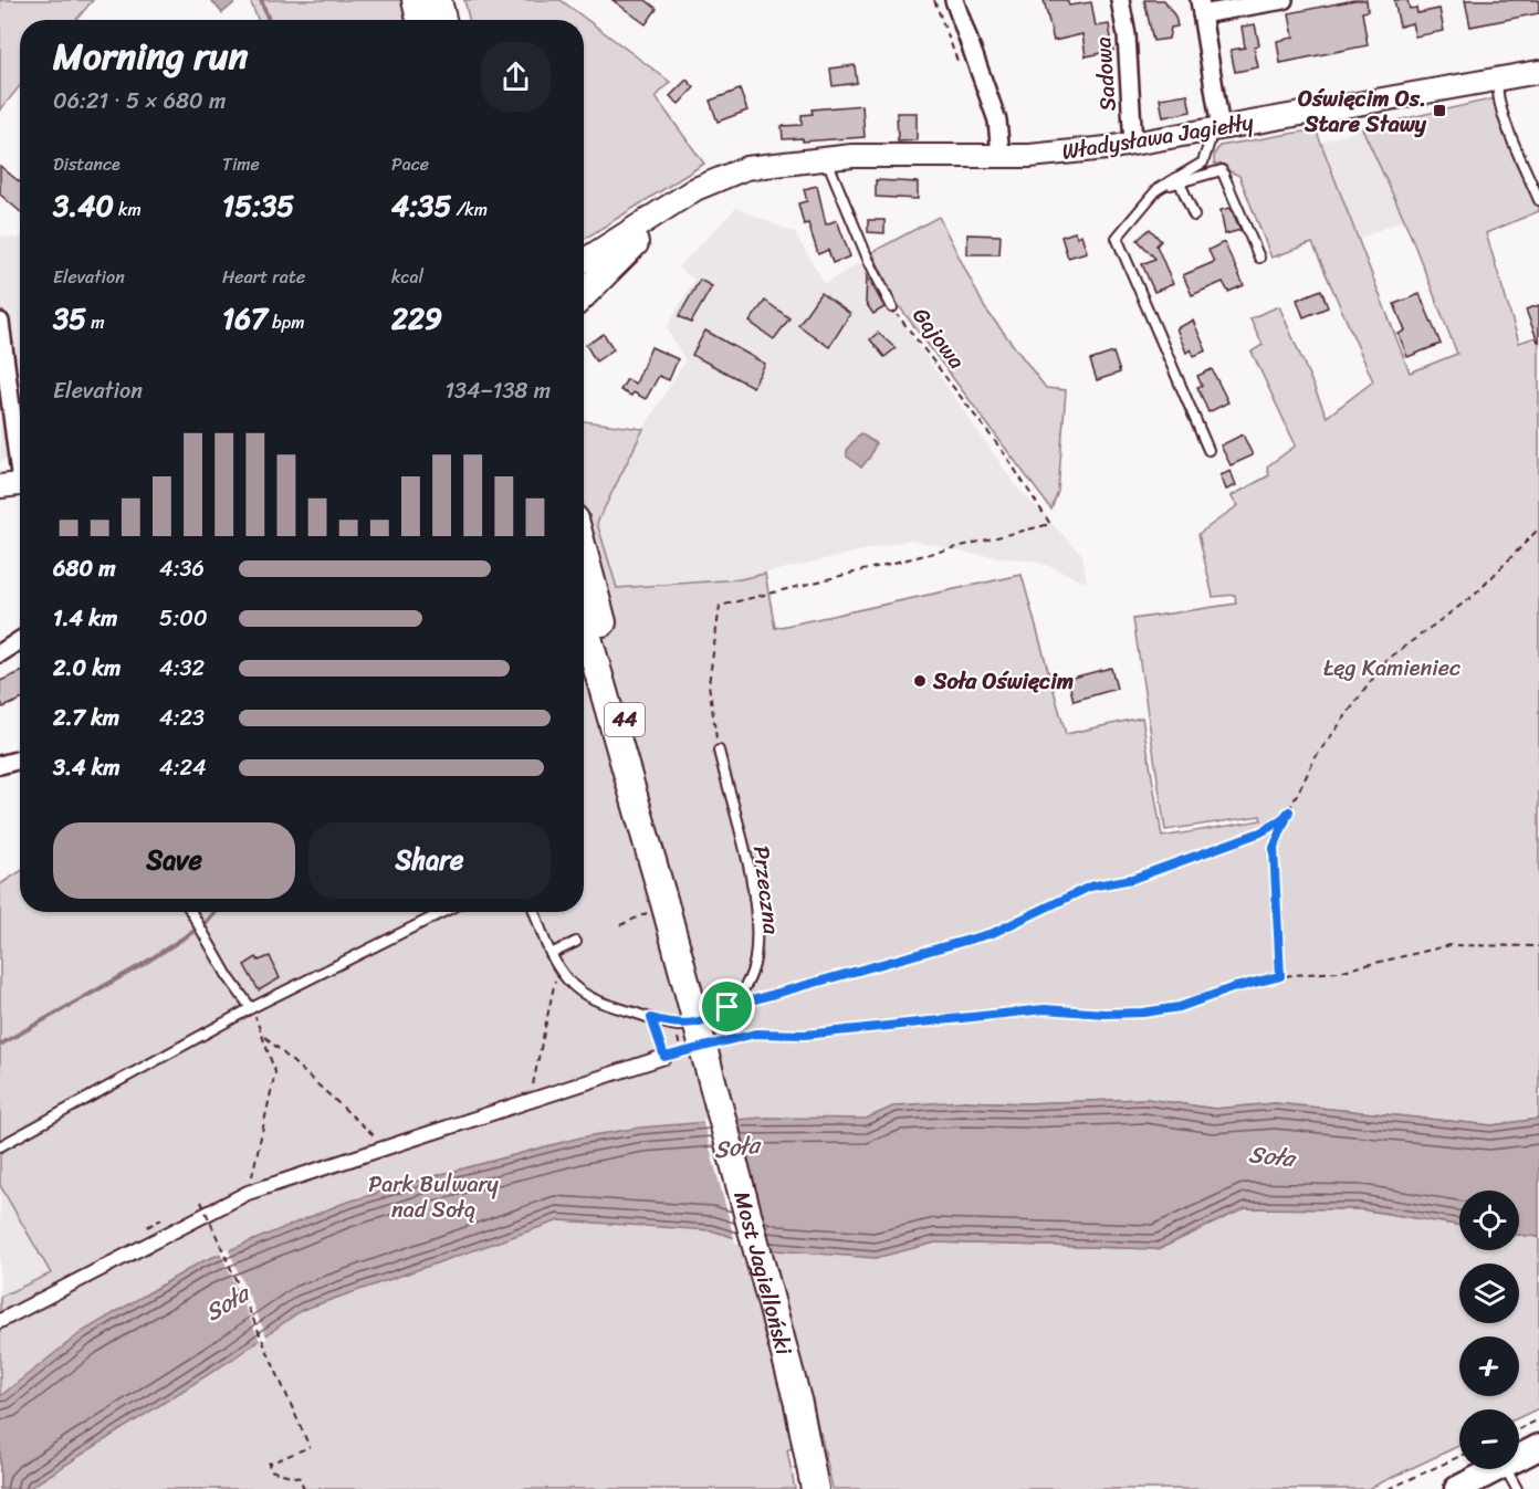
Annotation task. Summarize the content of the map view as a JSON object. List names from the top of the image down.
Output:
{
  "streets": {
    "main road": ["44", "Most Jagielloński"],
    "street": ["Sadowa", "Władysława Jagiełły"],
    "lane": ["Gajowa", "Przeczna"]
  },
  "crossings": [
    ["Sadowa", "Władysława Jagiełły"],
    ["Władysława Jagiełły", "Gajowa"],
    ["Gajowa", "Przeczna"],
    ["44", "Most Jagielloński"]
  ],
  "water": ["Soła"],
  "parks": ["Łęg Kamieniec", "Park Bulwary nad Sołą"],
  "places": {
    "transit": ["Oświęcim Os. Stare Stawy"],
    "other": ["Soła Oświęcim"]
  },
  "page": {
    "heading": ["Morning run", "06:21 · 5 × 680 m"],
    "stats": [
      ["Distance", "3.40 km"],
      ["Time", "15:35"],
      ["Pace", "4:35 /km"],
      ["Elevation", "35 m"],
      ["Heart rate", "167 bpm"],
      ["kcal", "229"]
    ],
    "chart": ["Elevation", "134–138 m"],
    "list": [
      {
        "name": "680 m",
        "note": "4:36"
      },
      {
        "name": "1.4 km",
        "note": "5:00"
      },
      {
        "name": "2.0 km",
        "note": "4:32"
      },
      {
        "name": "2.7 km",
        "note": "4:23"
      },
      {
        "name": "3.4 km",
        "note": "4:24"
      }
    ],
    "buttons": ["Save", "Share"],
    "map_buttons": ["+", "−"]
  }
}
